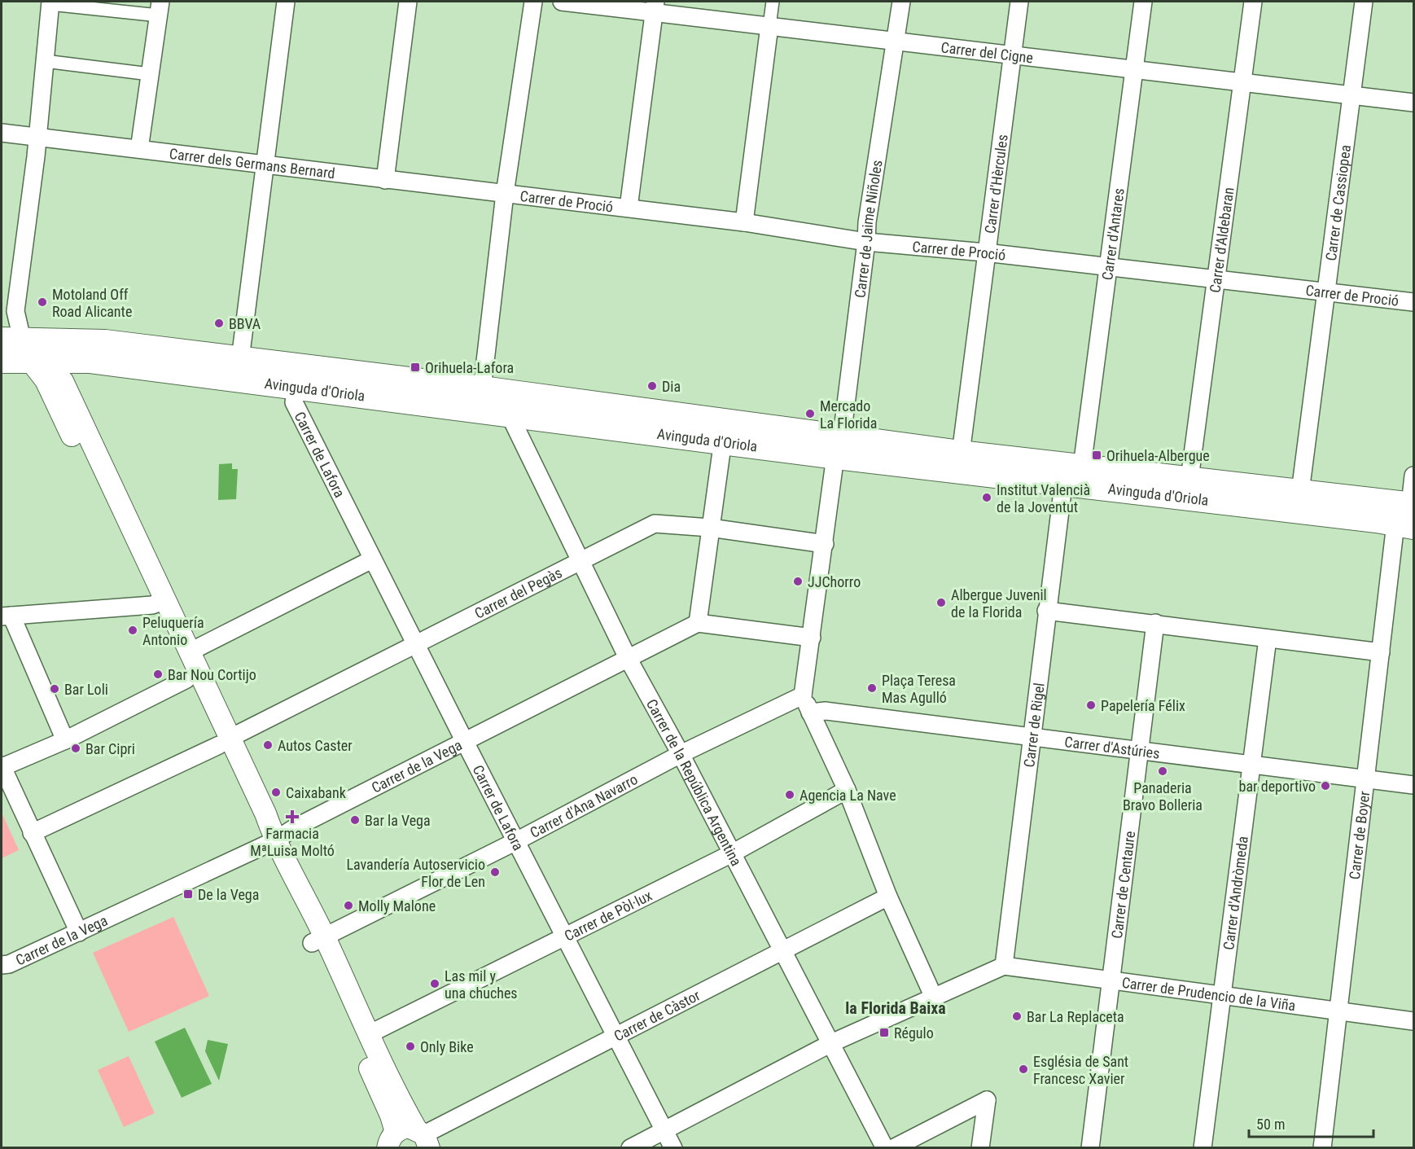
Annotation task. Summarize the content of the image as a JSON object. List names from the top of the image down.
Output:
{
  "streets": {
    "main road": ["Avinguda d'Oriola"],
    "street": [
      "Carrer del Cigne",
      "Carrer dels Germans Bernard",
      "Carrer d'Hèrcules",
      "Carrer de Proció",
      "Carrer de Cassiopea",
      "Carrer de Jaime Niñoles",
      "Carrer d'Antares",
      "Carrer d'Aldebaran",
      "Carrer de Lafora",
      "Carrer del Pegàs",
      "Carrer de Rigel",
      "Carrer d'Astúries",
      "Carrer de la Vega",
      "Carrer de la República Argentina",
      "Carrer d'Ana Navarro",
      "Carrer de Boyer",
      "Carrer de Centaure",
      "Carrer d'Andròmeda",
      "Carrer de Pòl·lux",
      "Carrer de Prudencio de la Viña",
      "Carrer de Càstor"
    ]
  },
  "crossings": [
    ["Carrer del Cigne", "Carrer d'Hèrcules"],
    ["Carrer del Cigne", "Carrer de Cassiopea"],
    ["Carrer del Cigne", "Carrer de Jaime Niñoles"],
    ["Carrer del Cigne", "Carrer d'Antares"],
    ["Carrer del Cigne", "Carrer d'Aldebaran"],
    ["Carrer dels Germans Bernard", "Carrer de Proció"],
    ["Carrer d'Hèrcules", "Carrer de Proció"],
    ["Carrer d'Hèrcules", "Avinguda d'Oriola"],
    ["Carrer de Proció", "Carrer de Cassiopea"],
    ["Carrer de Proció", "Carrer de Jaime Niñoles"],
    ["Carrer de Proció", "Carrer d'Antares"],
    ["Carrer de Proció", "Carrer d'Aldebaran"],
    ["Carrer de Cassiopea", "Avinguda d'Oriola"],
    ["Carrer de Jaime Niñoles", "Avinguda d'Oriola"],
    ["Carrer de Jaime Niñoles", "Carrer del Pegàs"],
    ["Carrer de Jaime Niñoles", "Carrer d'Ana Navarro"],
    ["Carrer d'Antares", "Avinguda d'Oriola"],
    ["Carrer d'Aldebaran", "Avinguda d'Oriola"],
    ["Avinguda d'Oriola", "Carrer de Lafora"],
    ["Avinguda d'Oriola", "Carrer de Rigel"],
    ["Avinguda d'Oriola", "Carrer de la República Argentina"],
    ["Avinguda d'Oriola", "Carrer de Boyer"],
    ["Carrer de Lafora", "Carrer del Pegàs"],
    ["Carrer de Lafora", "Carrer de la Vega"],
    ["Carrer de Lafora", "Carrer d'Ana Navarro"],
    ["Carrer de Lafora", "Carrer de Pòl·lux"],
    ["Carrer de Lafora", "Carrer de Càstor"],
    ["Carrer del Pegàs", "Carrer de la República Argentina"],
    ["Carrer de Rigel", "Carrer d'Astúries"],
    ["Carrer de Rigel", "Carrer de Prudencio de la Viña"],
    ["Carrer d'Astúries", "Carrer de Boyer"],
    ["Carrer d'Astúries", "Carrer de Centaure"],
    ["Carrer d'Astúries", "Carrer d'Andròmeda"],
    ["Carrer de la Vega", "Carrer de la República Argentina"],
    ["Carrer de la República Argentina", "Carrer d'Ana Navarro"],
    ["Carrer de la República Argentina", "Carrer de Pòl·lux"],
    ["Carrer de la República Argentina", "Carrer de Càstor"],
    ["Carrer de Boyer", "Carrer de Prudencio de la Viña"],
    ["Carrer de Centaure", "Carrer de Prudencio de la Viña"],
    ["Carrer d'Andròmeda", "Carrer de Prudencio de la Viña"]
  ],
  "districts": ["la Florida Baixa"],
  "places": {
    "other": [
      "Motoland Off Road Alicante",
      "BBVA",
      "Dia",
      "Mercado La Florida",
      "Institut Valencià de la Joventut",
      "JJChorro",
      "Albergue Juvenil de la Florida",
      "Peluquería Antonio",
      "Bar Nou Cortijo",
      "Plaça Teresa Mas Agulló",
      "Bar Loli",
      "Papelería Félix",
      "Autos Caster",
      "Bar Cipri",
      "Panaderia Bravo Bolleria",
      "bar deportivo",
      "Caixabank",
      "Agencia La Nave",
      "Bar la Vega",
      "Lavandería Autoservicio Flor de Len",
      "Molly Malone",
      "Las mil y una chuches",
      "Bar La Replaceta",
      "Only Bike",
      "Església de Sant Francesc Xavier"
    ],
    "transit": [
      "Orihuela-Lafora",
      "Orihuela-Albergue",
      "De la Vega",
      "Régulo"
    ],
    "health": ["Farmacia MªLuisa Moltó"]
  },
  "scale_bar": "50 m"
}
